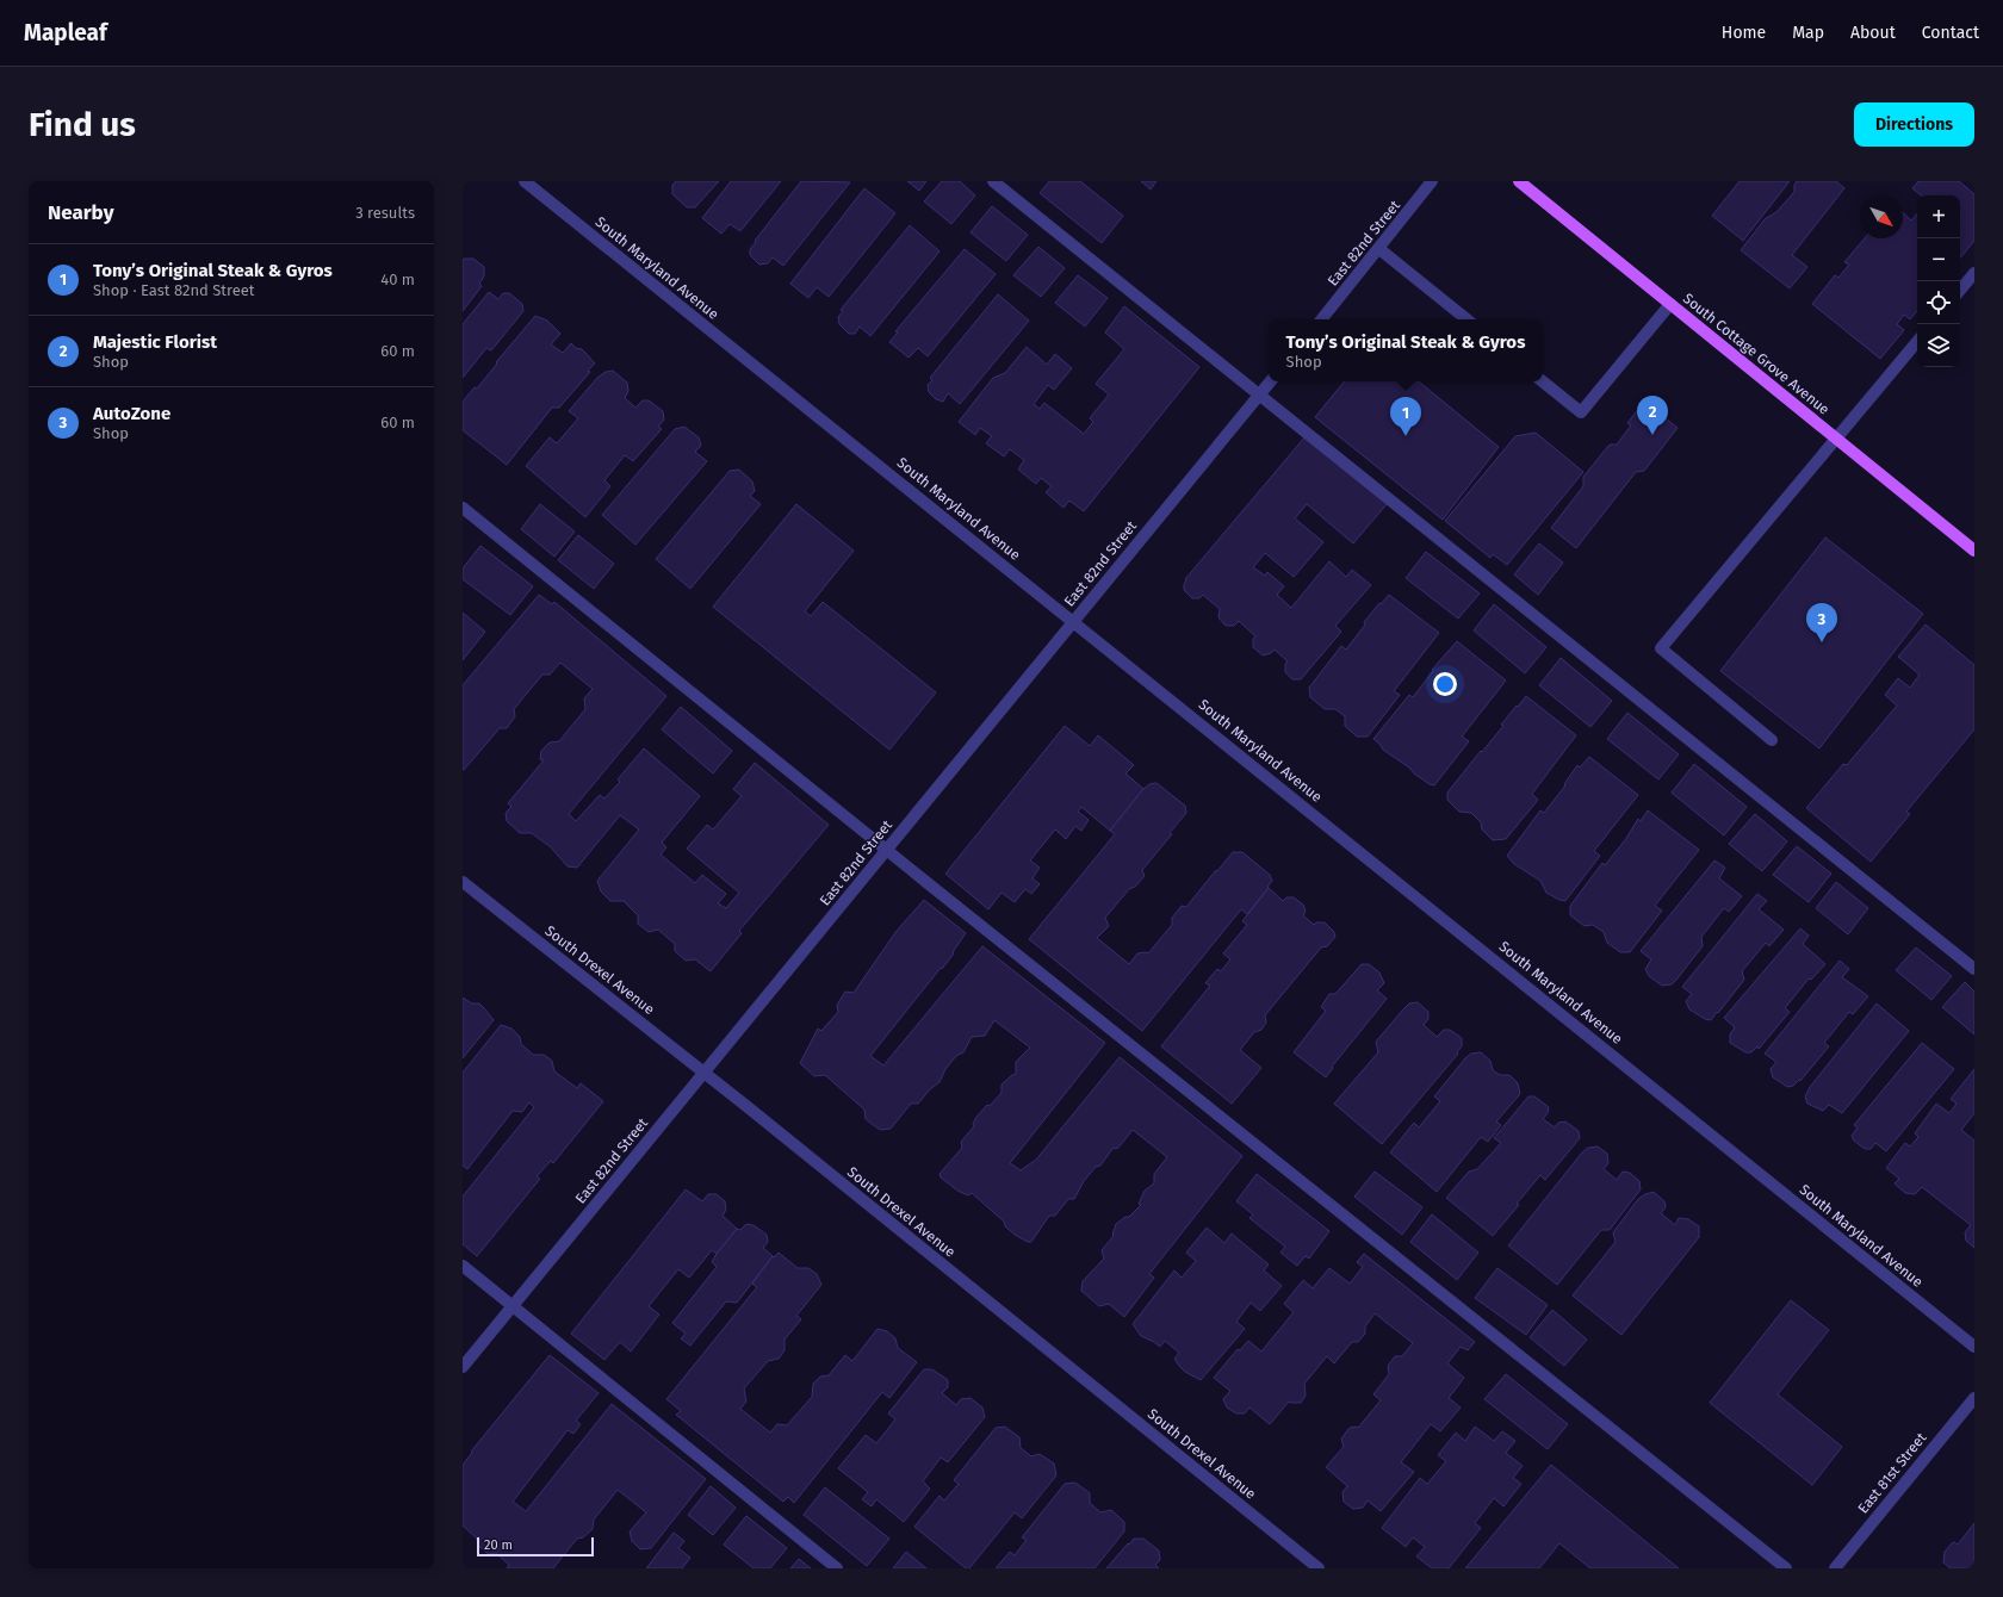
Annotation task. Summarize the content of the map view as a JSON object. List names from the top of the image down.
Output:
{
  "streets": {
    "main road": ["South Cottage Grove Avenue"],
    "street": [
      "East 82nd Street",
      "South Maryland Avenue",
      "South Drexel Avenue",
      "East 81st Street"
    ]
  },
  "crossings": [
    ["East 82nd Street", "South Maryland Avenue"],
    ["East 82nd Street", "South Drexel Avenue"]
  ],
  "scale_bar": "20 m",
  "north": "bottom right",
  "page": {
    "header": "Mapleaf",
    "nav": [
      "Home",
      "Map",
      "About",
      "Contact"
    ],
    "buttons": "Directions",
    "title": "Find us",
    "heading": ["Nearby", "3 results"],
    "map_buttons": ["+", "−"],
    "list": [
      {
        "mark": "1",
        "name": "Tony’s Original Steak & Gyros",
        "note": "Shop · East 82nd Street",
        "value": "40 m"
      },
      {
        "mark": "2",
        "name": "Majestic Florist",
        "note": "Shop",
        "value": "60 m"
      },
      {
        "mark": "3",
        "name": "AutoZone",
        "note": "Shop",
        "value": "60 m"
      }
    ],
    "popup": ["Tony’s Original Steak & Gyros", "Shop"],
    "pins": ["2", "1", "3"],
    "scale": "20 m"
  }
}
